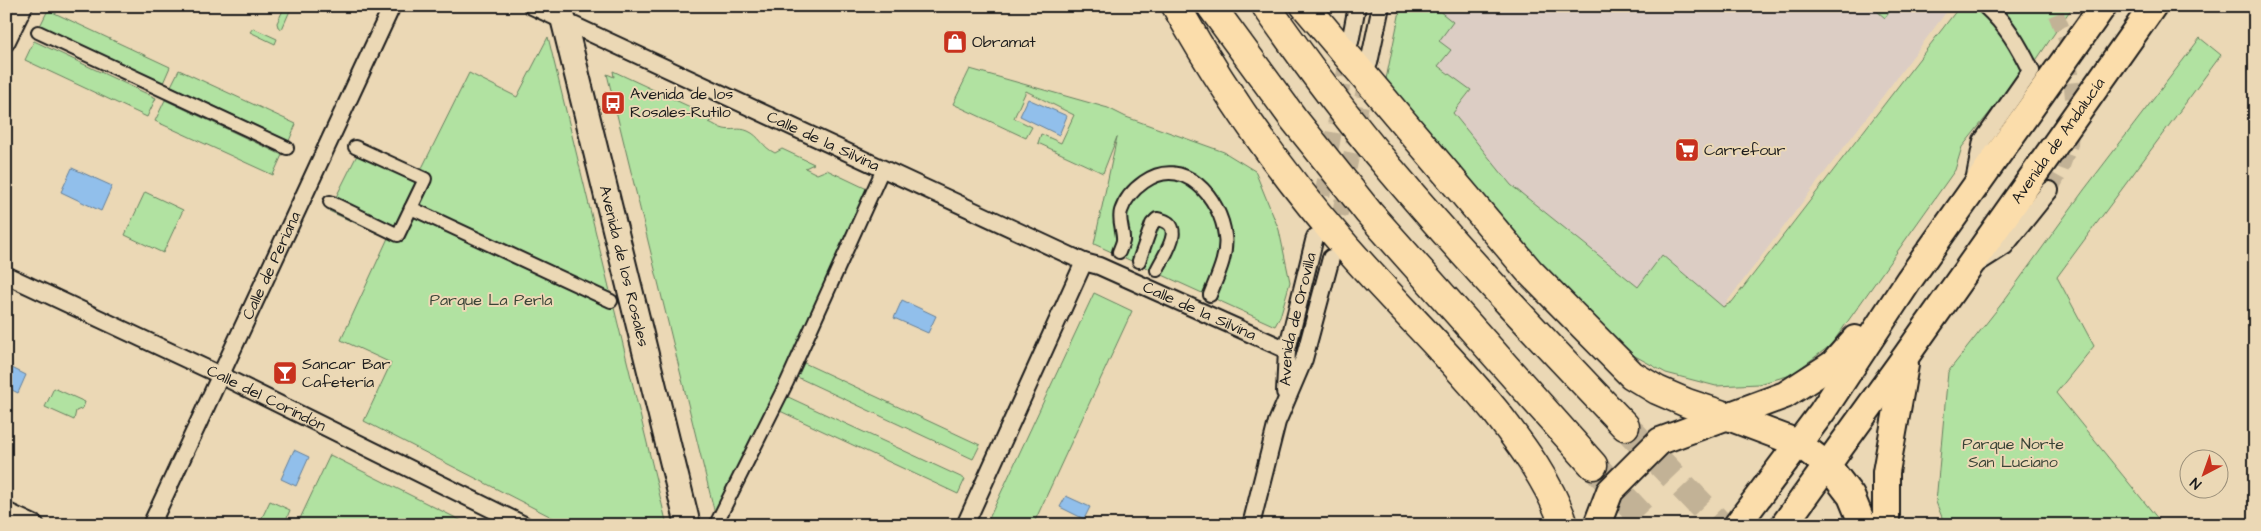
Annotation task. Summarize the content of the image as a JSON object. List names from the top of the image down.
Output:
{
  "streets": {
    "main road": ["Avenida de Andalucía", "Avenida de los Rosales"],
    "street": [
      "Calle de la Silvina",
      "Calle de Periana",
      "Avenida de Orovilla",
      "Calle del Corindón"
    ]
  },
  "crossings": [
    ["Calle de la Silvina", "Avenida de los Rosales"],
    ["Calle de la Silvina", "Avenida de Orovilla"],
    ["Calle de Periana", "Calle del Corindón"]
  ],
  "parks": ["Parque La Perla", "Parque Norte San Luciano"],
  "places": {
    "shop": ["Obramat"],
    "bus stop": ["Avenida de los Rosales-Rutilo"],
    "supermarket": ["Carrefour"],
    "bar": ["Sancar Bar Cafetería"]
  },
  "north": "bottom left"
}
